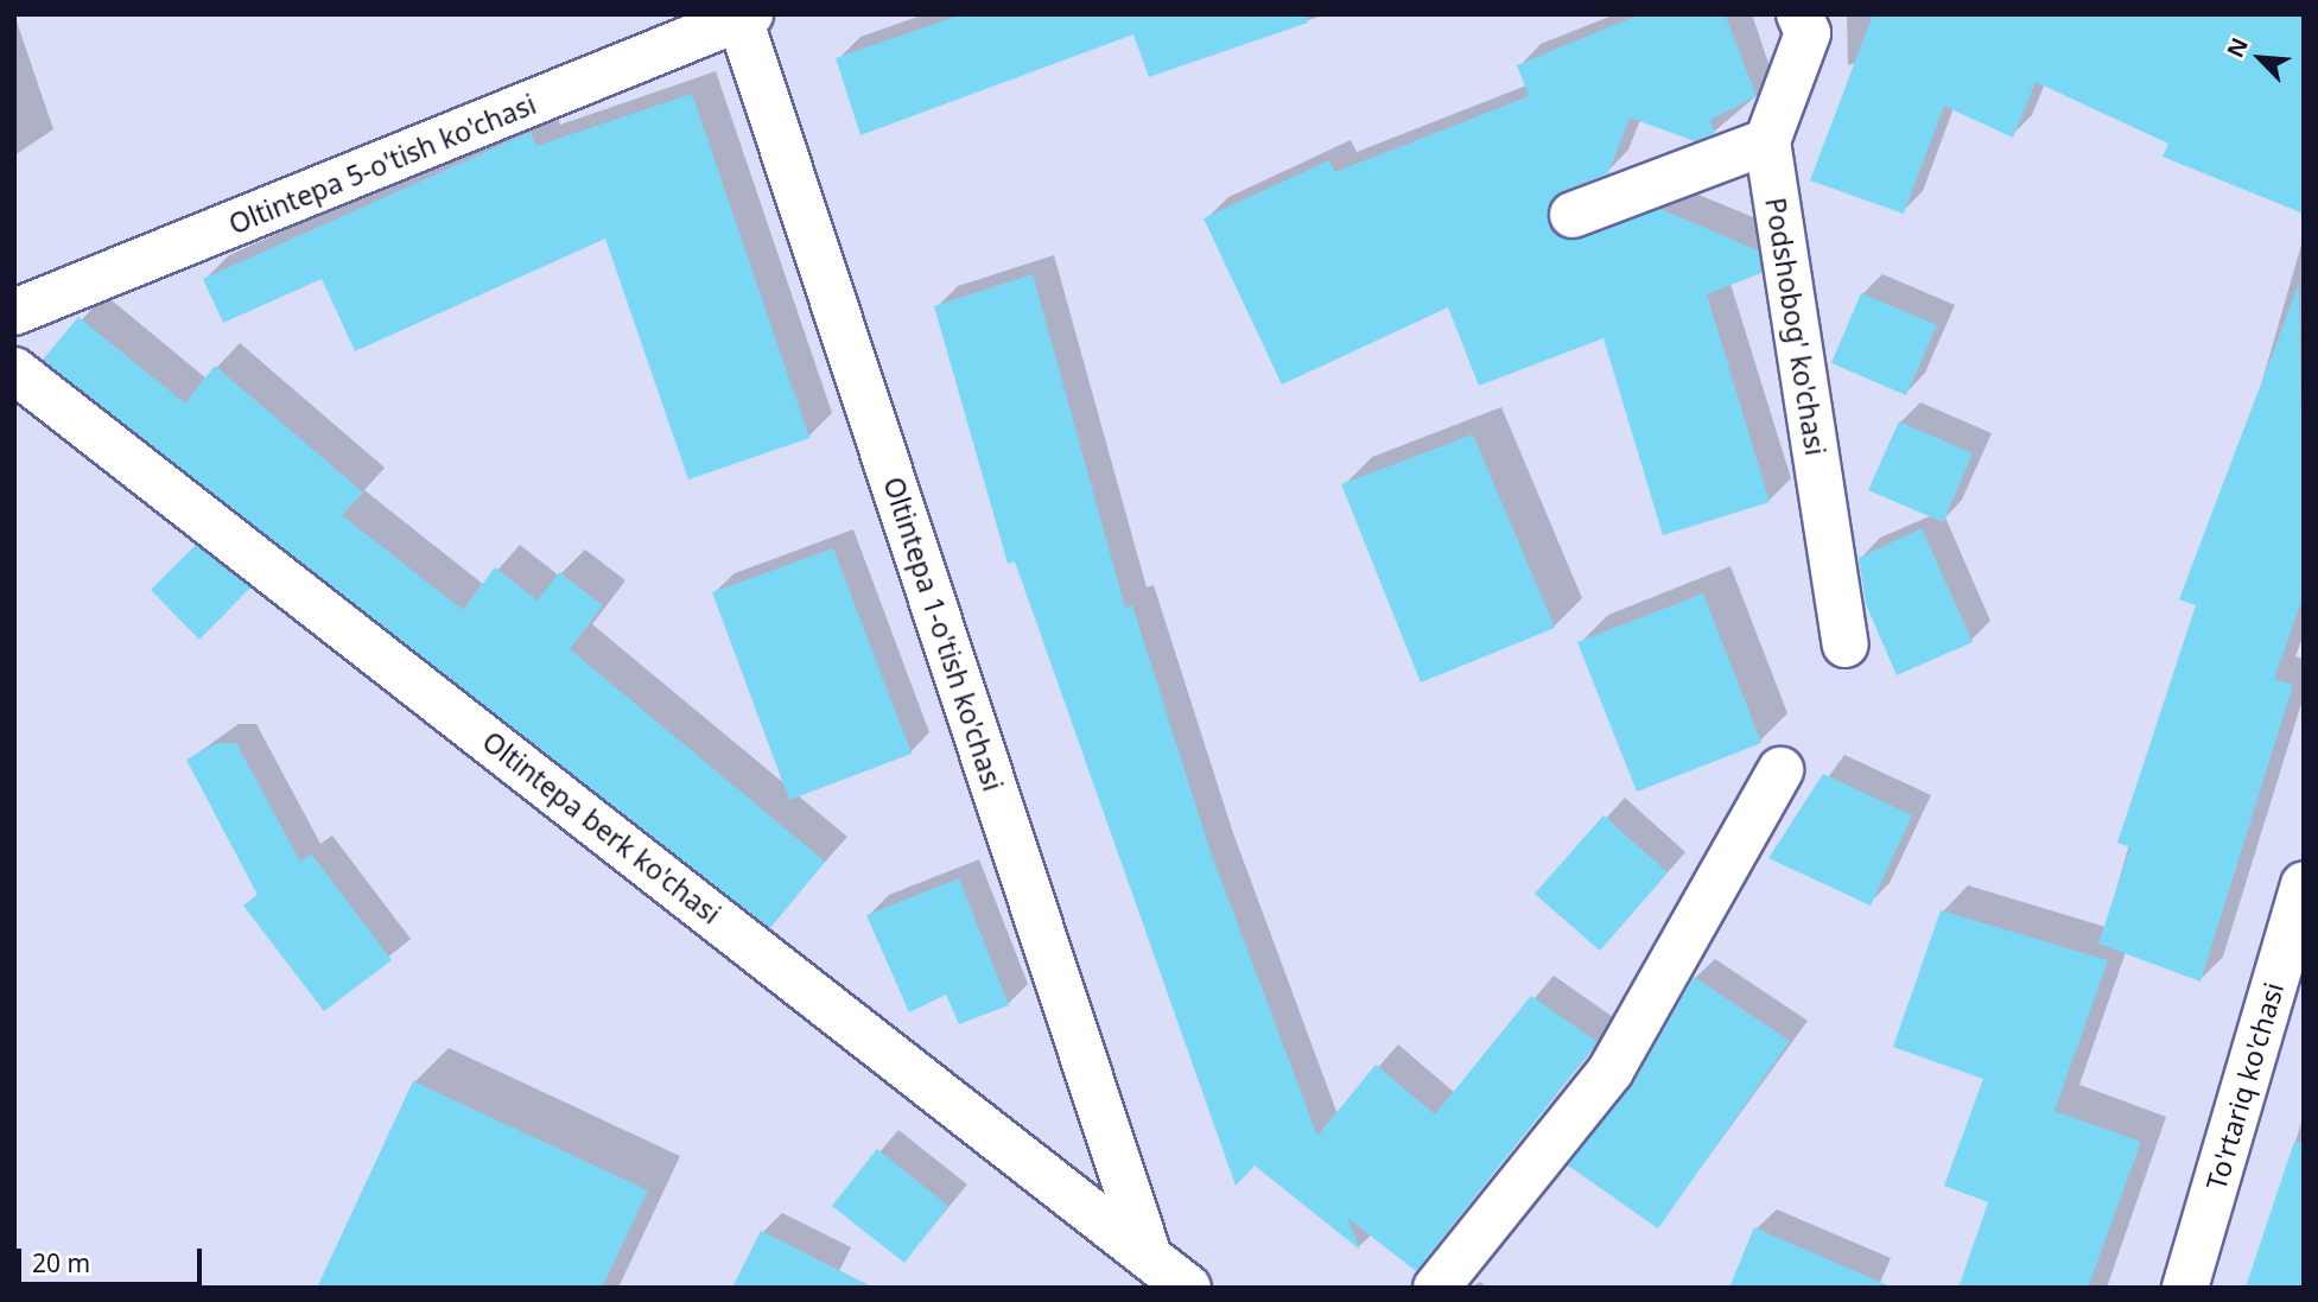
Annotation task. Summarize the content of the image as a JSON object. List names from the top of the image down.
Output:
{
  "streets": {
    "street": [
      "Oltintepa 5-o'tish ko'chasi",
      "Podshobog' ko'chasi",
      "Oltintepa 1-o'tish ko'chasi",
      "Oltintepa berk ko'chasi",
      "To'rtariq ko'chasi"
    ]
  },
  "crossings": [
    ["Oltintepa 5-o'tish ko'chasi", "Oltintepa 1-o'tish ko'chasi"],
    ["Oltintepa 1-o'tish ko'chasi", "Oltintepa berk ko'chasi"]
  ],
  "scale_bar": "20 m",
  "north": "top left"
}
